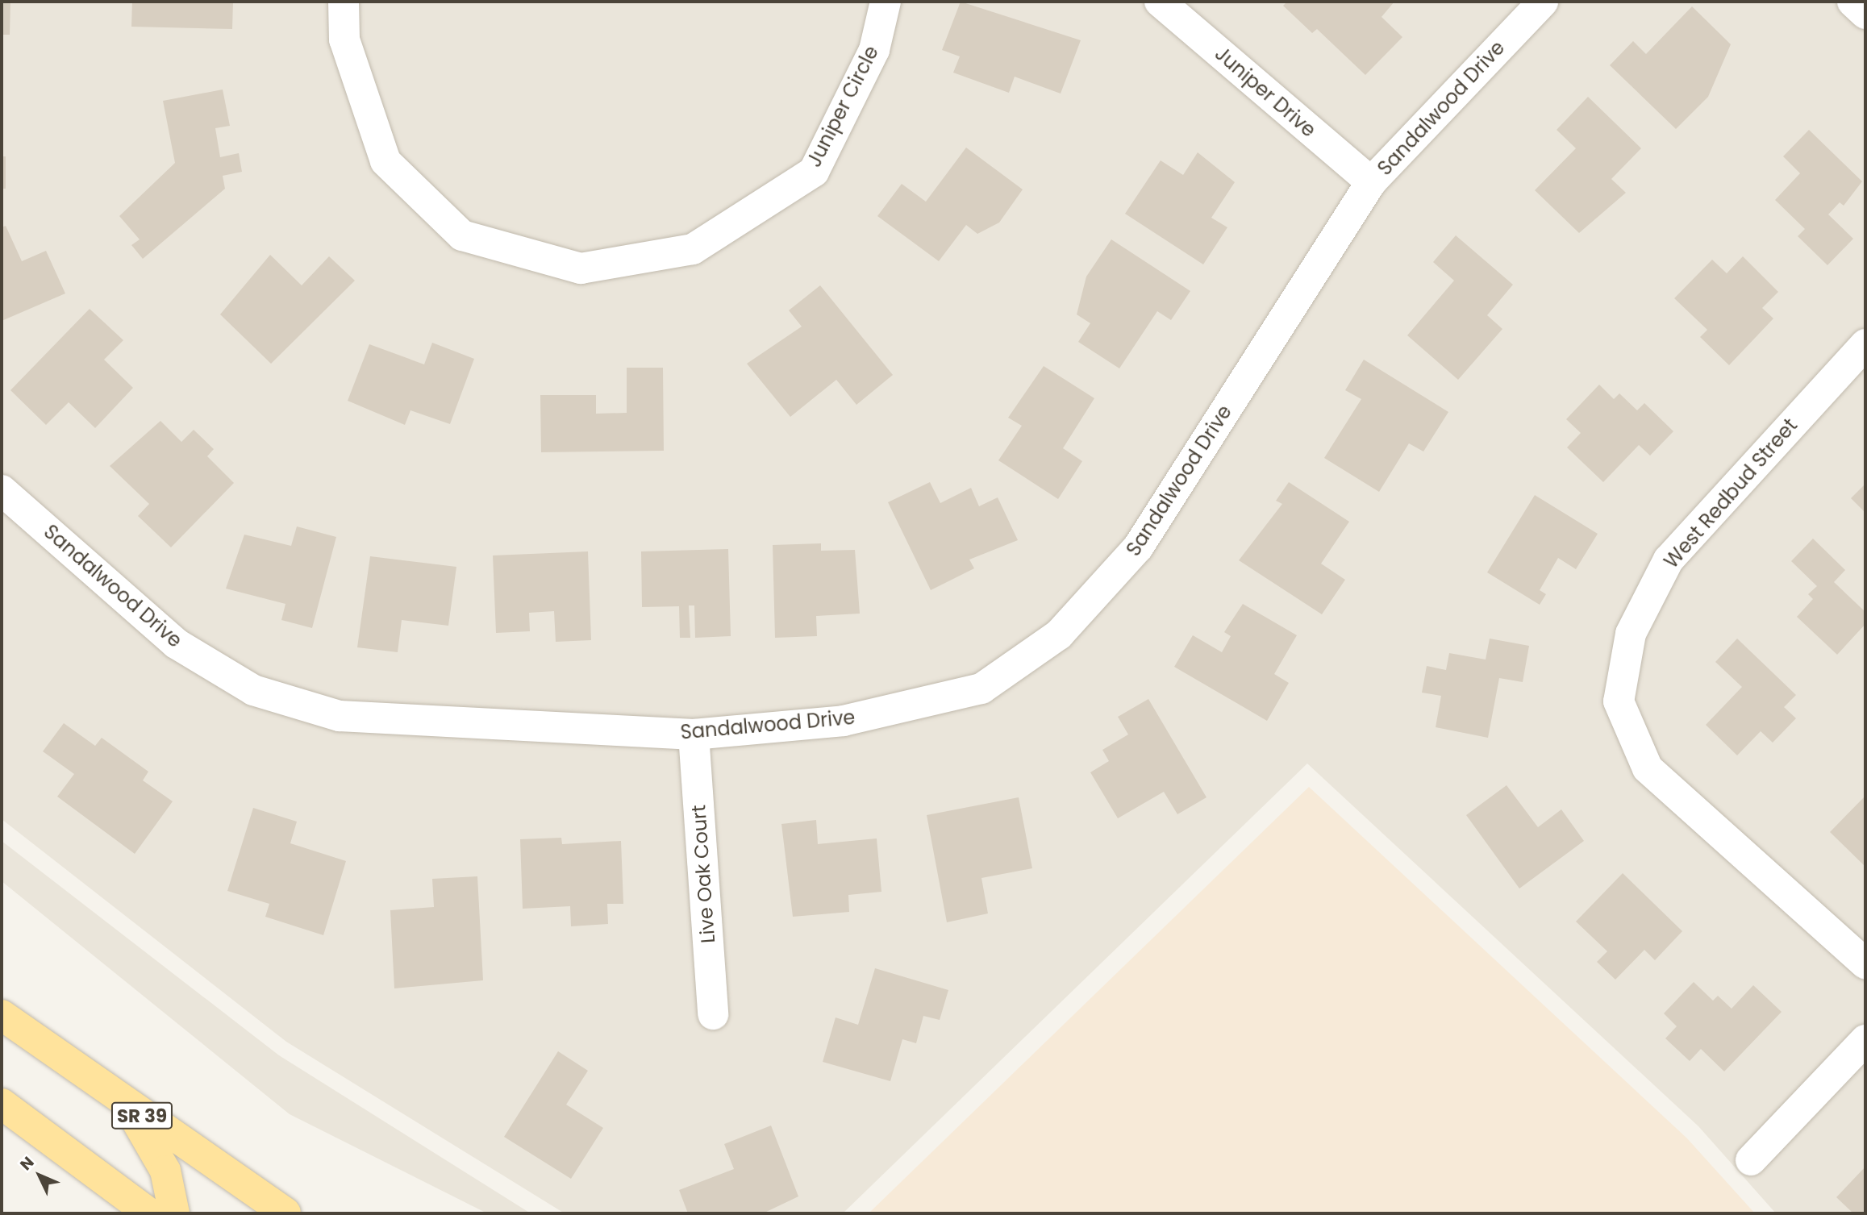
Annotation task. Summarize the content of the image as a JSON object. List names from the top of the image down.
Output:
{
  "streets": {
    "main road": ["SR 39"],
    "street": [
      "Juniper Drive",
      "Juniper Circle",
      "Sandalwood Drive",
      "West Redbud Street",
      "Live Oak Court"
    ]
  },
  "crossings": [
    ["Juniper Drive", "Sandalwood Drive"],
    ["Sandalwood Drive", "Live Oak Court"]
  ],
  "north": "top left"
}
